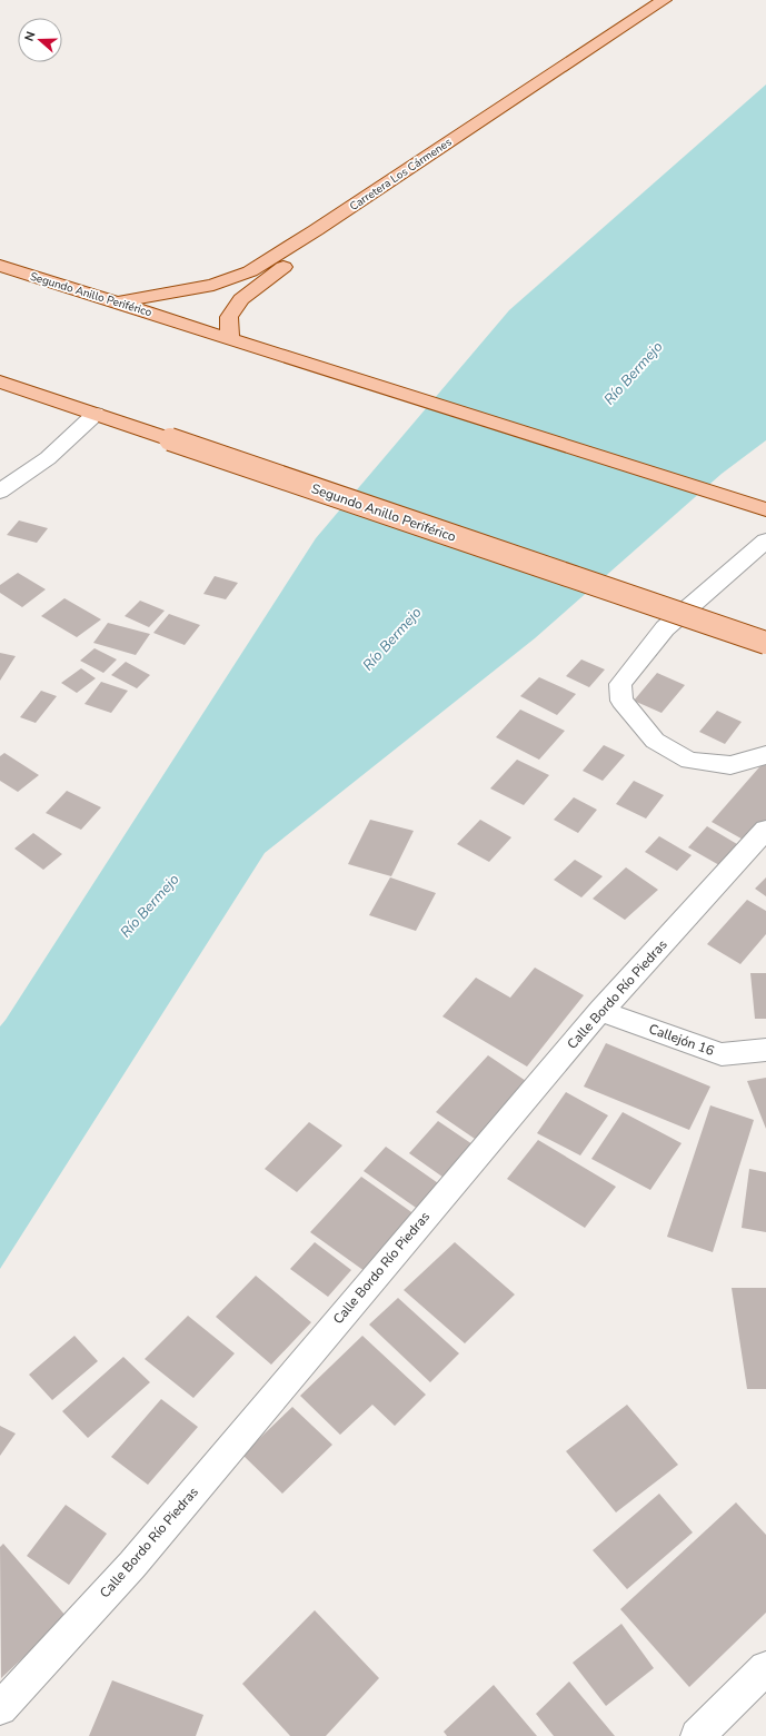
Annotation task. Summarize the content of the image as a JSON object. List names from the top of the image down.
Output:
{
  "streets": {
    "main road": ["Carretera Los Cármenes", "Segundo Anillo Periférico"],
    "street": ["Calle Bordo Río Piedras", "Callejón 16"]
  },
  "crossings": [
    ["Carretera Los Cármenes", "Segundo Anillo Periférico"],
    ["Calle Bordo Río Piedras", "Callejón 16"]
  ],
  "water": ["Río Bermejo"],
  "north": "left"
}
